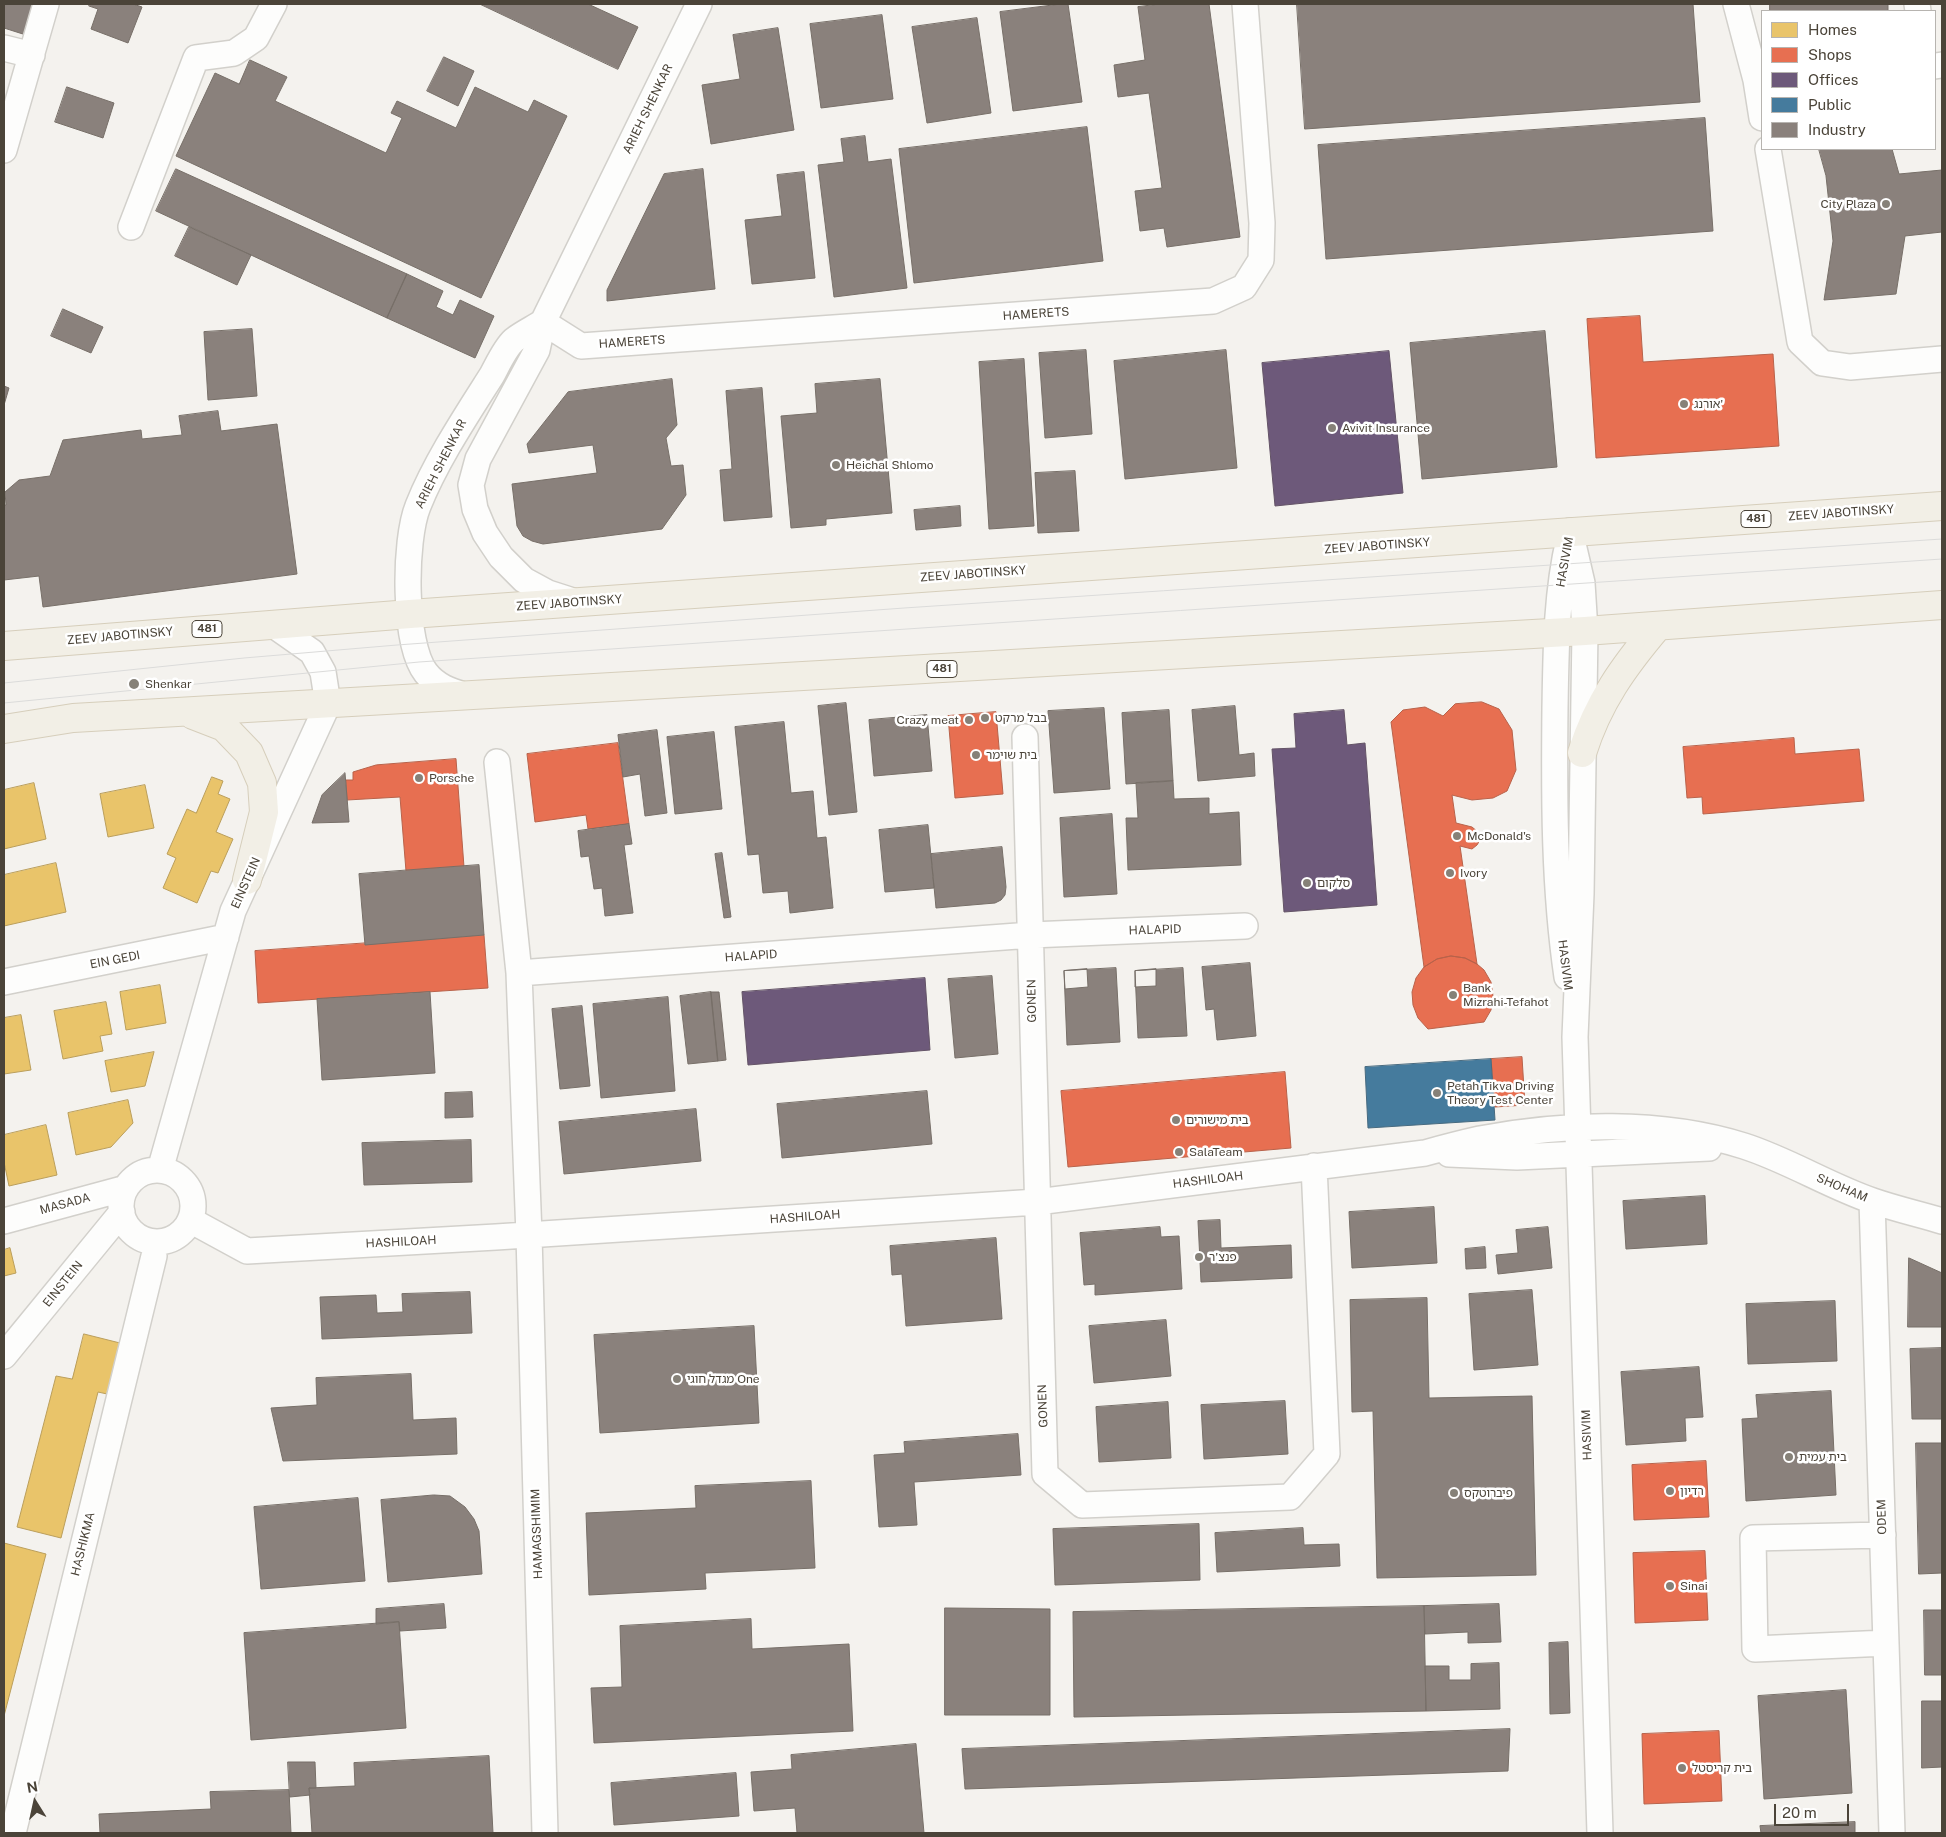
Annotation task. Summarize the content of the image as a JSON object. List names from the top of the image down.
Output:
{
  "streets": {
    "main road": ["ZEEV JABOTINSKY", "481"],
    "street": [
      "ARIEH SHENKAR",
      "HAMERETS",
      "HASIVIM",
      "EINSTEIN",
      "HALAPID",
      "EIN GEDI",
      "GONEN",
      "HASHILOAH",
      "SHOHAM",
      "MASADA",
      "ODEM",
      "HAMAGSHIMIM",
      "HASHIKMA"
    ]
  },
  "crossings": [
    ["ARIEH SHENKAR", "HAMERETS"],
    ["ARIEH SHENKAR", "ZEEV JABOTINSKY"],
    ["ARIEH SHENKAR", "481"],
    ["ZEEV JABOTINSKY", "HASIVIM"],
    ["481", "HASIVIM"],
    ["481", "EINSTEIN"],
    ["HASIVIM", "HASHILOAH"],
    ["HASIVIM", "SHOHAM"],
    ["EINSTEIN", "EIN GEDI"],
    ["EINSTEIN", "HASHILOAH"],
    ["EINSTEIN", "MASADA"],
    ["HALAPID", "GONEN"],
    ["GONEN", "HASHILOAH"],
    ["HASHILOAH", "SHOHAM"],
    ["HASHILOAH", "MASADA"],
    ["HASHILOAH", "HAMAGSHIMIM"],
    ["SHOHAM", "ODEM"]
  ],
  "places": [
    "City Plaza",
    "אורנג'",
    "Avivit Insurance",
    "Heichal Shlomo",
    "Shenkar",
    "בבל מרקט",
    "Crazy meat",
    "בית שוימר",
    "Porsche",
    "McDonald's",
    "Ivory",
    "סלקום",
    "Bank Mizrahi-Tefahot",
    "Petah Tikva Driving Theory Test Center",
    "בית מישורים",
    "SalaTeam",
    "פנצ'ר",
    "מגדל חוגי One",
    "בית עמית",
    "רדיון",
    "פיברוטקס",
    "Sinai",
    "בית קריסטל"
  ],
  "legend": [
    "Homes",
    "Shops",
    "Offices",
    "Public",
    "Industry"
  ],
  "scale_bar": "20 m",
  "north": "top"
}
